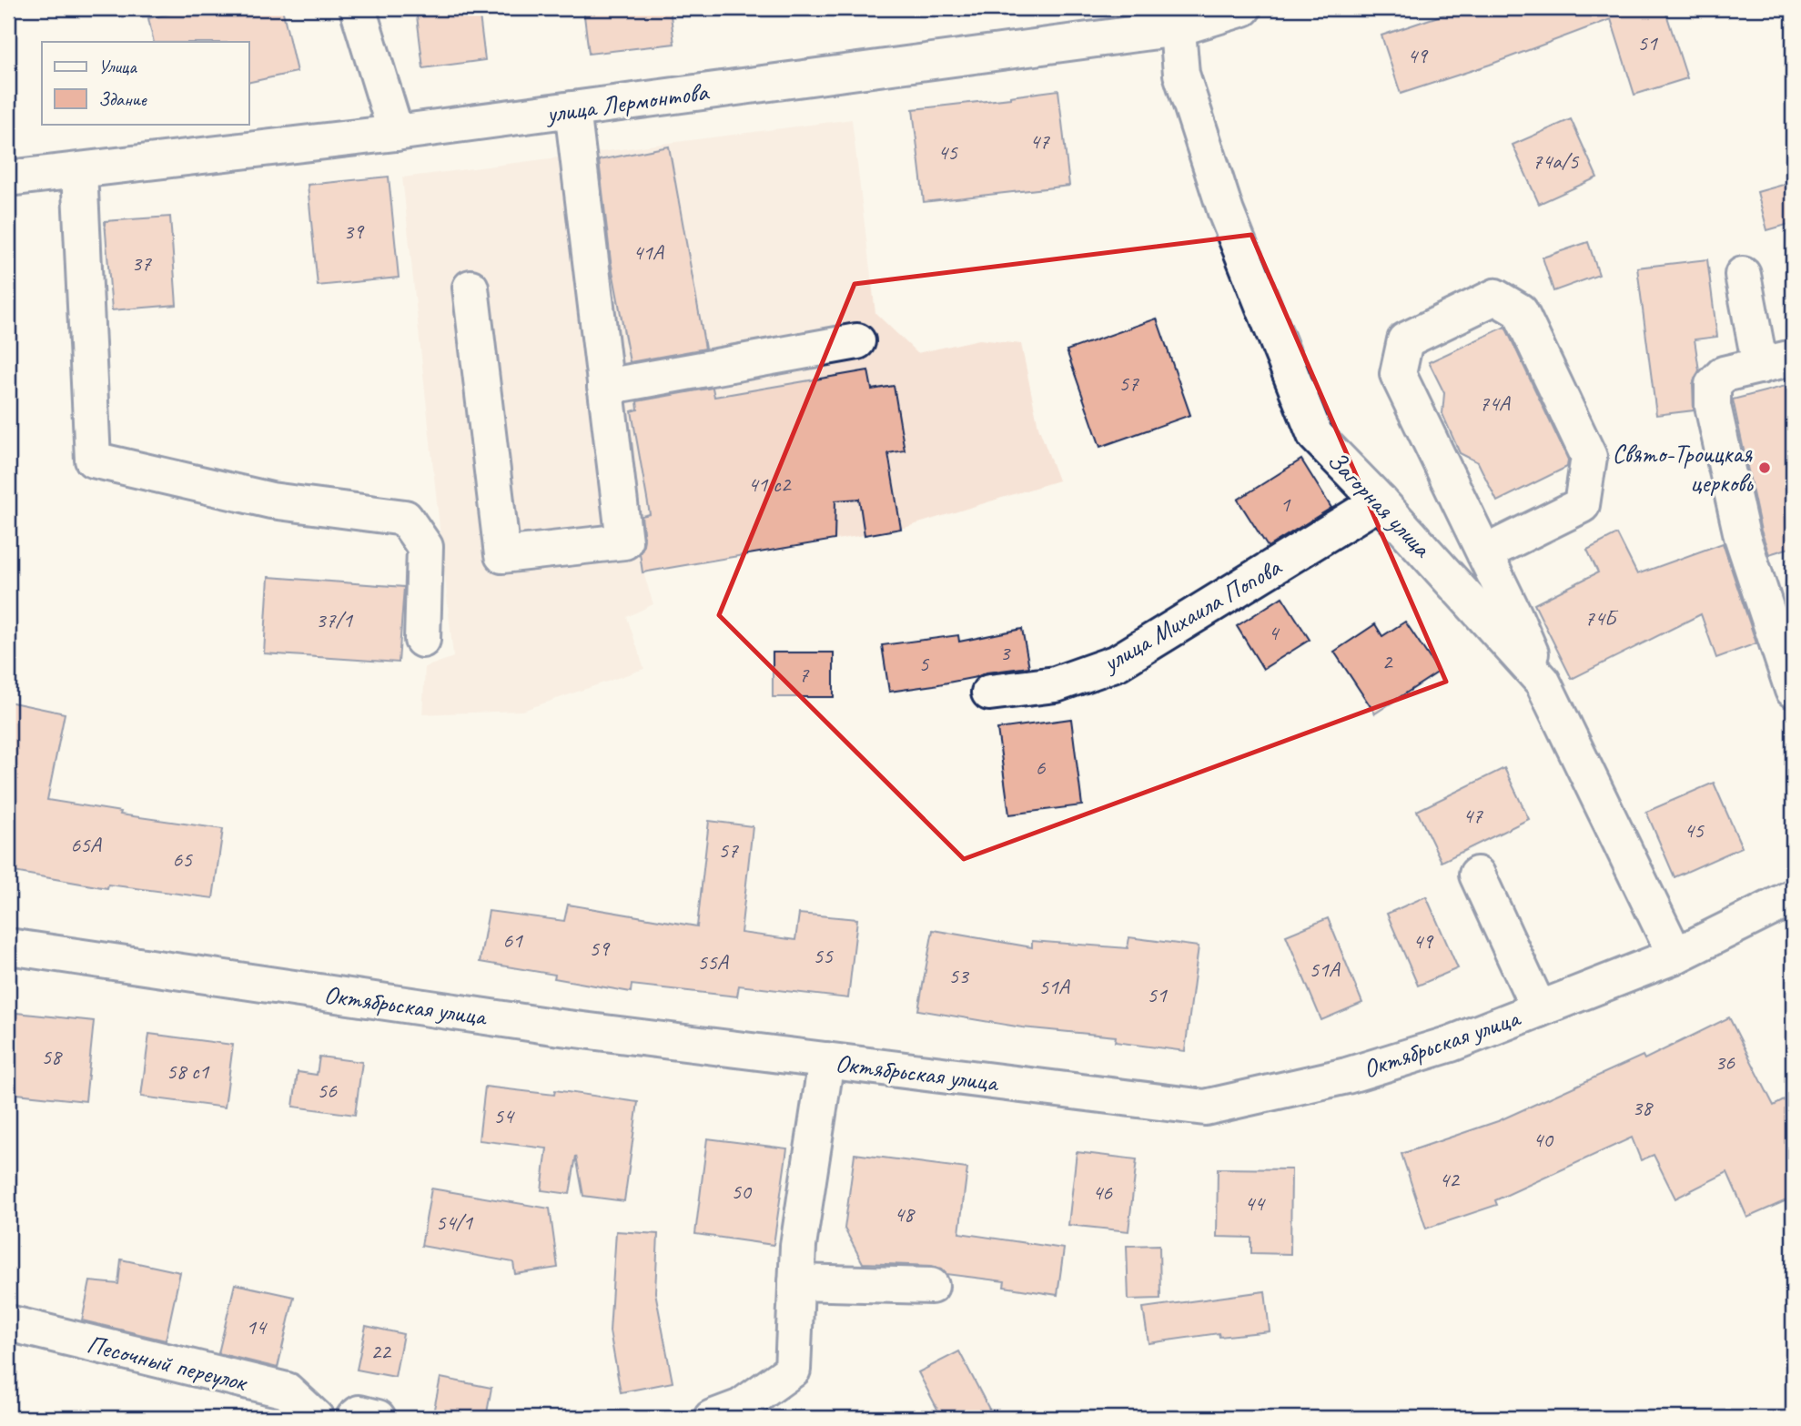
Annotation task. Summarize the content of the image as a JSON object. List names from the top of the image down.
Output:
{
  "streets": {
    "street": [
      "улица Лермонтова",
      "Загорная улица",
      "улица Михаила Попова",
      "Октябрьская улица",
      "Песочный переулок"
    ]
  },
  "crossings": [
    ["улица Лермонтова", "Загорная улица"],
    ["Загорная улица", "улица Михаила Попова"],
    ["Загорная улица", "Октябрьская улица"]
  ],
  "places": ["Свято-Троицкая церковь"],
  "house_numbers": [
    "51",
    "49",
    "47",
    "45",
    "74а/5",
    "39",
    "41А",
    "37",
    "57",
    "74А",
    "41 с2",
    "1",
    "74Б",
    "37/1",
    "4",
    "3",
    "2",
    "5",
    "7",
    "6",
    "47",
    "45",
    "65А",
    "57",
    "65",
    "61",
    "49",
    "59",
    "55",
    "55А",
    "51А",
    "53",
    "51А",
    "51",
    "58",
    "36",
    "58 с1",
    "56",
    "38",
    "54",
    "40",
    "42",
    "50",
    "46",
    "44",
    "48",
    "54/1",
    "14",
    "22"
  ],
  "legend": ["Улица", "Здание"]
}
